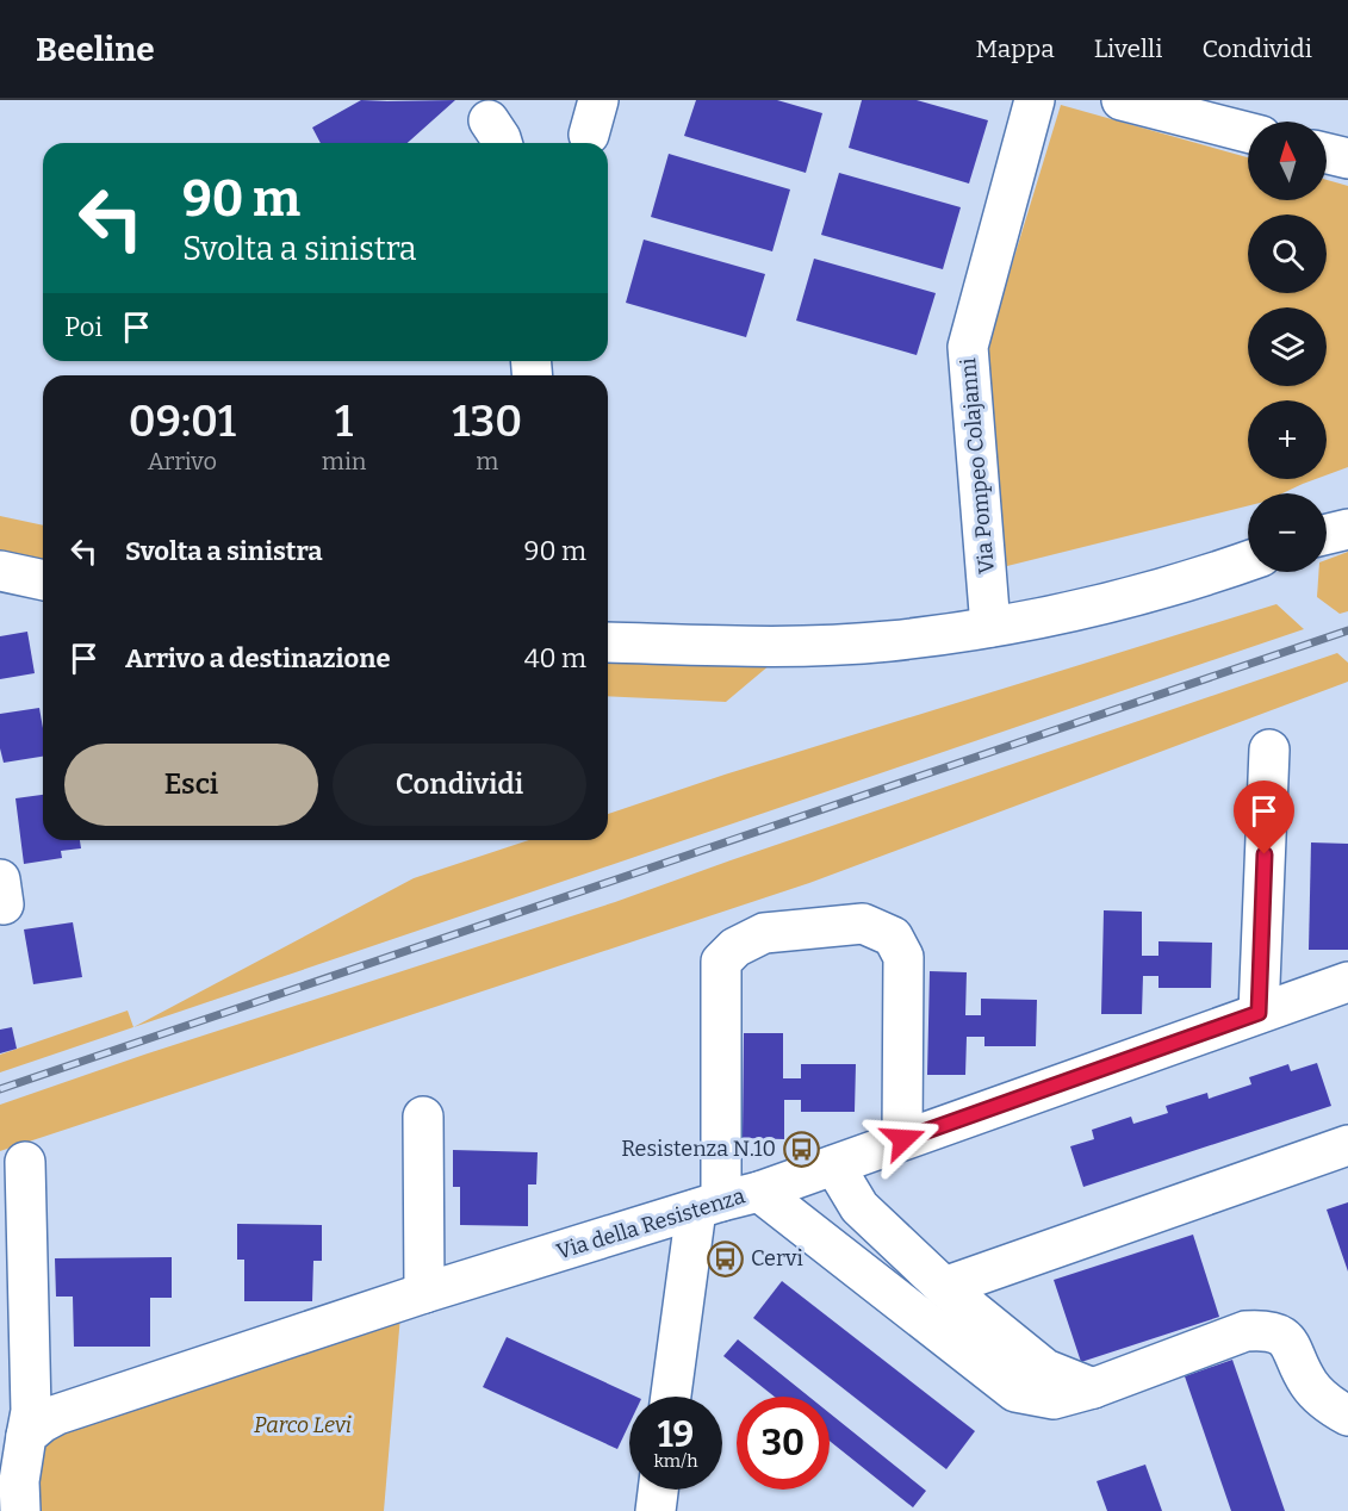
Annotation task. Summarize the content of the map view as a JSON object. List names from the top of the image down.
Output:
{
  "streets": {
    "street": ["Via Pompeo Colajanni", "Via della Resistenza"]
  },
  "parks": ["Parco Levi"],
  "places": {
    "bus stop": ["Resistenza N.10", "Cervi"]
  },
  "north": "top",
  "page": {
    "header": "Beeline",
    "nav": ["Mappa", "Livelli", "Condividi"],
    "map_buttons": ["+", "−"],
    "turn": ["90 m", "Svolta a sinistra"],
    "then": "Poi",
    "eta": [
      "09:01",
      "Arrivo",
      "1",
      "min",
      "130",
      "m"
    ],
    "list": [
      {
        "name": "Svolta a sinistra",
        "value": "90 m"
      },
      {
        "name": "Arrivo a destinazione",
        "value": "40 m"
      }
    ],
    "buttons": ["Esci", "Condividi"],
    "speed": "19 km/h",
    "limit": "30"
  }
}
